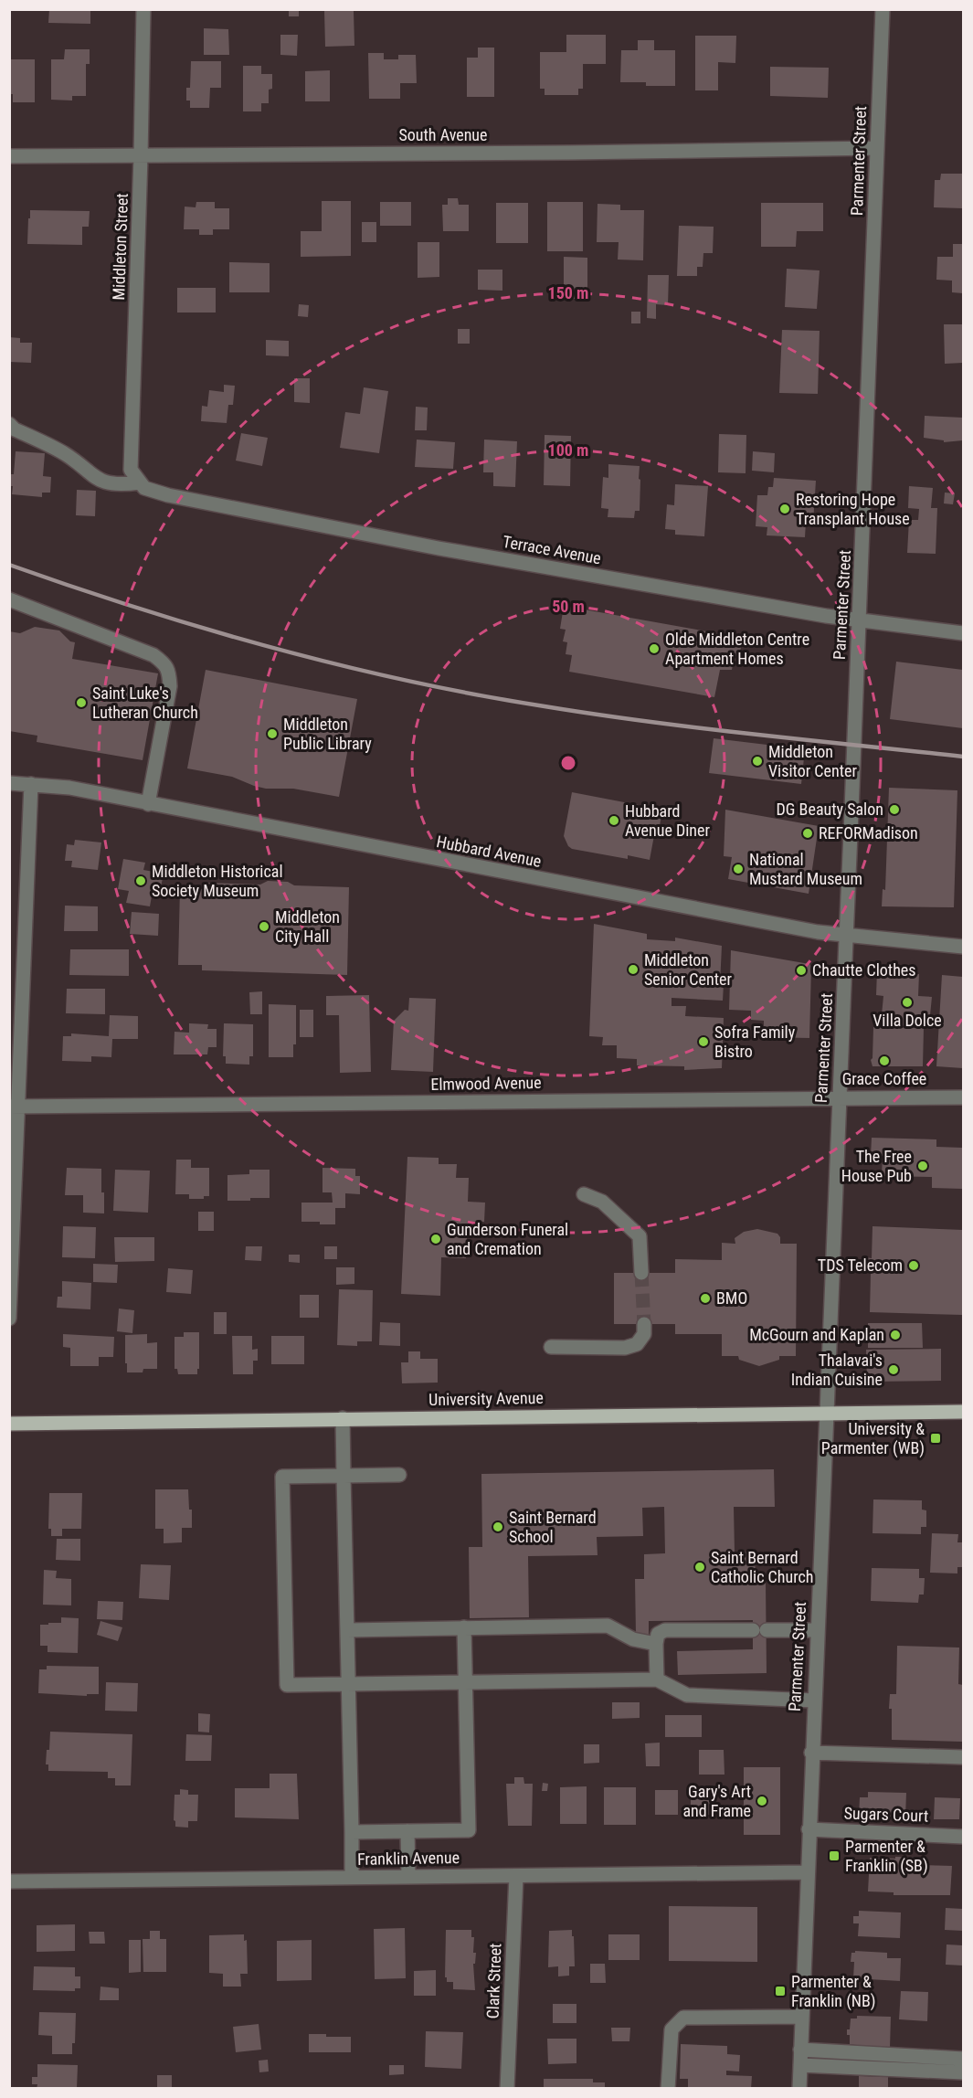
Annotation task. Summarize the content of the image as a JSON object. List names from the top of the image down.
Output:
{
  "streets": {
    "main road": ["University Avenue"],
    "street": [
      "South Avenue",
      "Parmenter Street",
      "Middleton Street",
      "Terrace Avenue",
      "Hubbard Avenue",
      "Elmwood Avenue",
      "Sugars Court",
      "Franklin Avenue",
      "Clark Street"
    ]
  },
  "crossings": [
    ["South Avenue", "Parmenter Street"],
    ["South Avenue", "Middleton Street"],
    ["Parmenter Street", "Terrace Avenue"],
    ["Parmenter Street", "Hubbard Avenue"],
    ["Parmenter Street", "Elmwood Avenue"],
    ["Parmenter Street", "University Avenue"],
    ["Parmenter Street", "Sugars Court"],
    ["Parmenter Street", "Franklin Avenue"],
    ["Middleton Street", "Terrace Avenue"],
    ["Franklin Avenue", "Clark Street"]
  ],
  "places": {
    "other": [
      "Restoring Hope Transplant House",
      "Olde Middleton Centre Apartment Homes",
      "Saint Luke's Lutheran Church",
      "Middleton Public Library",
      "Middleton Visitor Center",
      "DG Beauty Salon",
      "Hubbard Avenue Diner",
      "REFORMadison",
      "National Mustard Museum",
      "Middleton Historical Society Museum",
      "Middleton City Hall",
      "Middleton Senior Center",
      "Chautte Clothes",
      "Villa Dolce",
      "Sofra Family Bistro",
      "Grace Coffee",
      "The Free House Pub",
      "Gunderson Funeral and Cremation",
      "TDS Telecom",
      "BMO",
      "McGourn and Kaplan",
      "Thalavai's Indian Cuisine",
      "Saint Bernard School",
      "Saint Bernard Catholic Church",
      "Gary's Art and Frame"
    ],
    "transit": ["University & Parmenter (WB)", "Parmenter & Franklin (SB)", "Parmenter & Franklin (NB)"]
  },
  "rings": ["150 m", "100 m", "50 m"]
}
